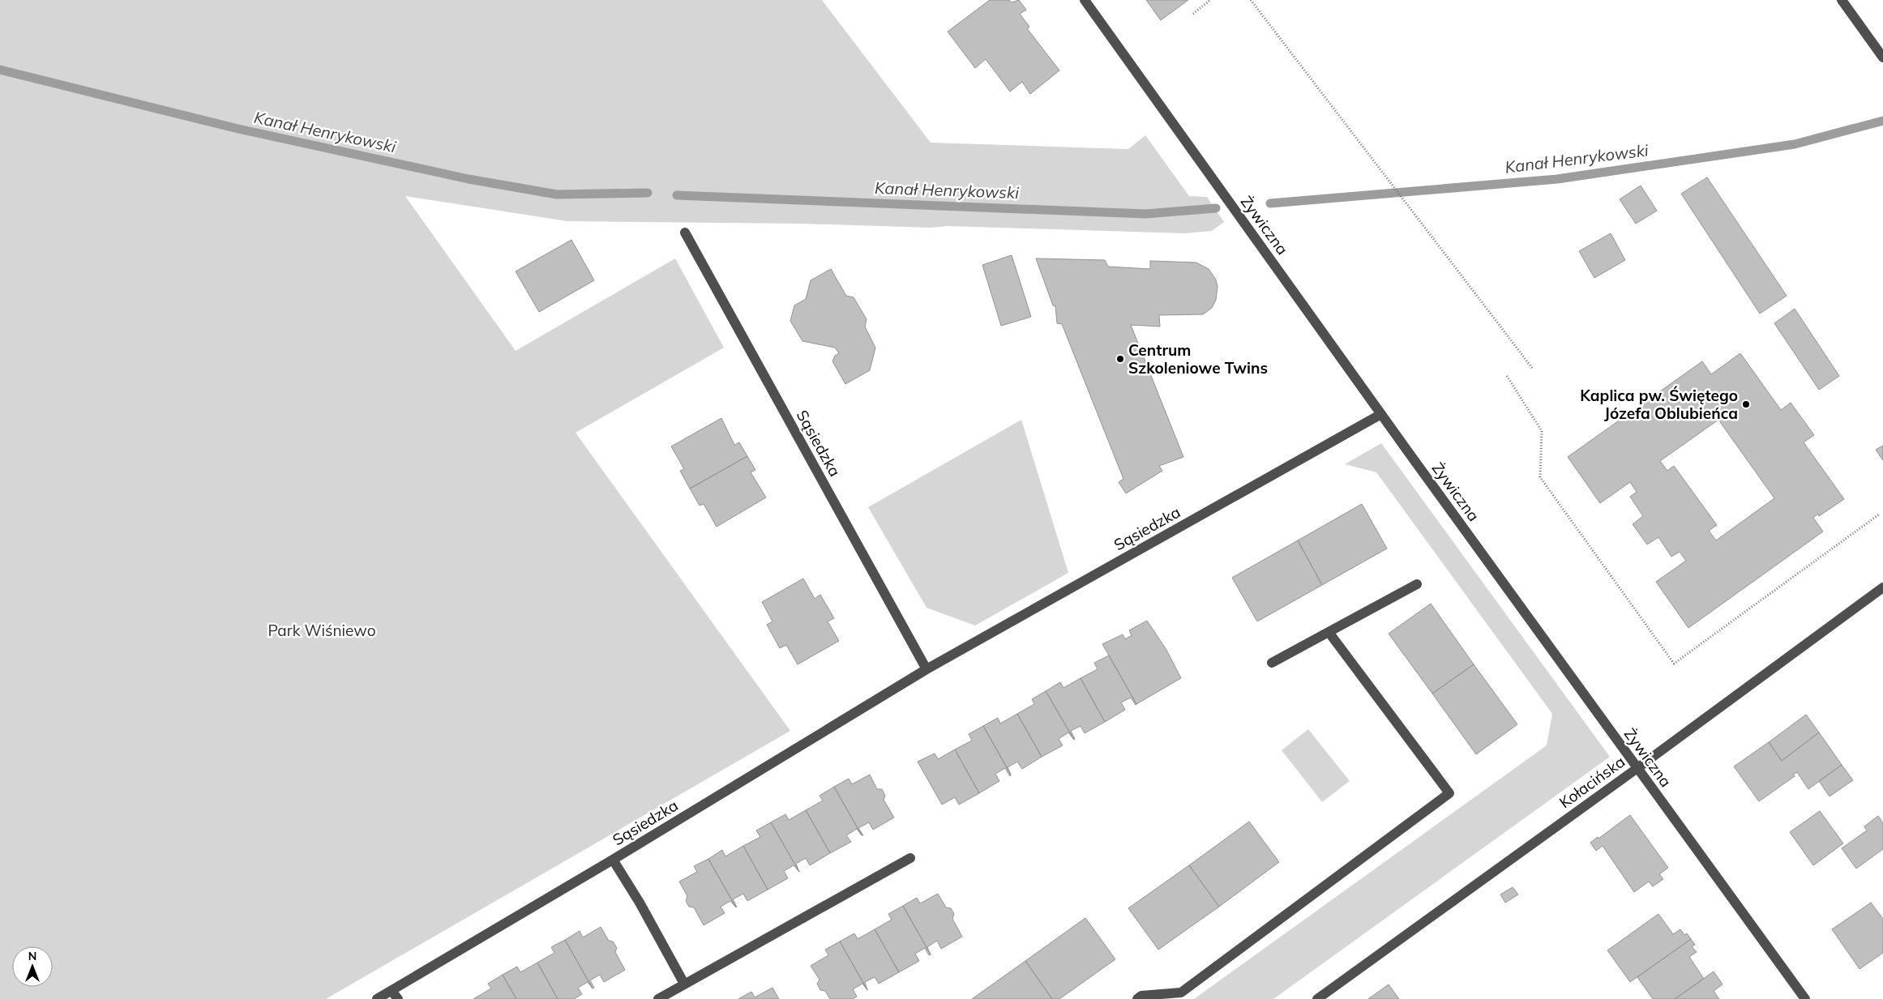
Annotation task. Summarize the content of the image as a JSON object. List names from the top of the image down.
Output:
{
  "streets": {
    "street": ["Żywiczna", "Sąsiedzka", "Kołacińska"]
  },
  "crossings": [
    ["Żywiczna", "Sąsiedzka"],
    ["Żywiczna", "Kołacińska"]
  ],
  "water": ["Kanał Henrykowski"],
  "parks": ["Park Wiśniewo"],
  "places": ["Centrum Szkoleniowe Twins", "Kaplica pw. Świętego Józefa Oblubieńca"],
  "north": "top"
}
